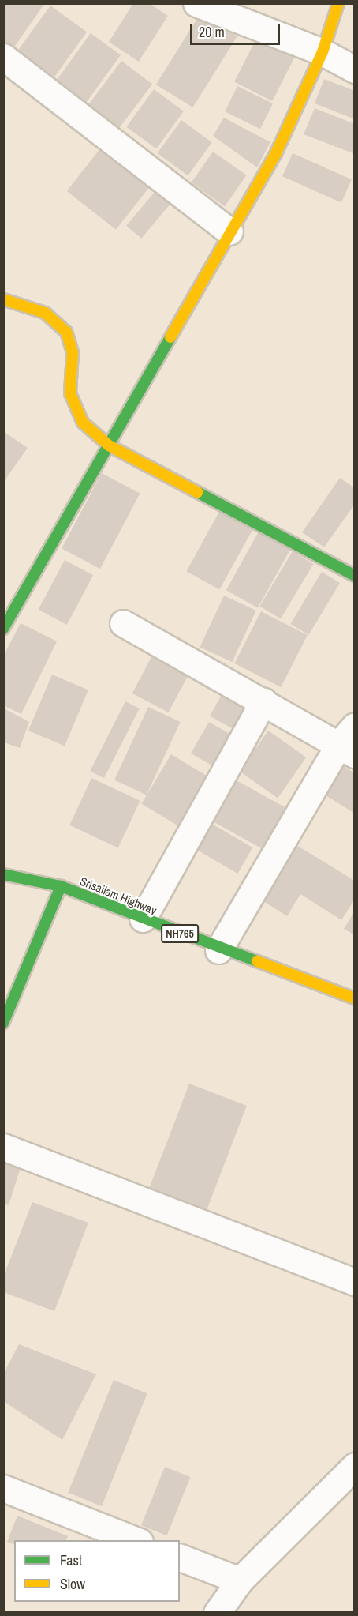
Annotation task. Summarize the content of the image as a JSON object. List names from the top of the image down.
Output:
{
  "streets": {
    "main road": ["Srisailam Highway", "NH765"]
  },
  "legend": ["Fast", "Slow"],
  "scale_bar": "20 m"
}
